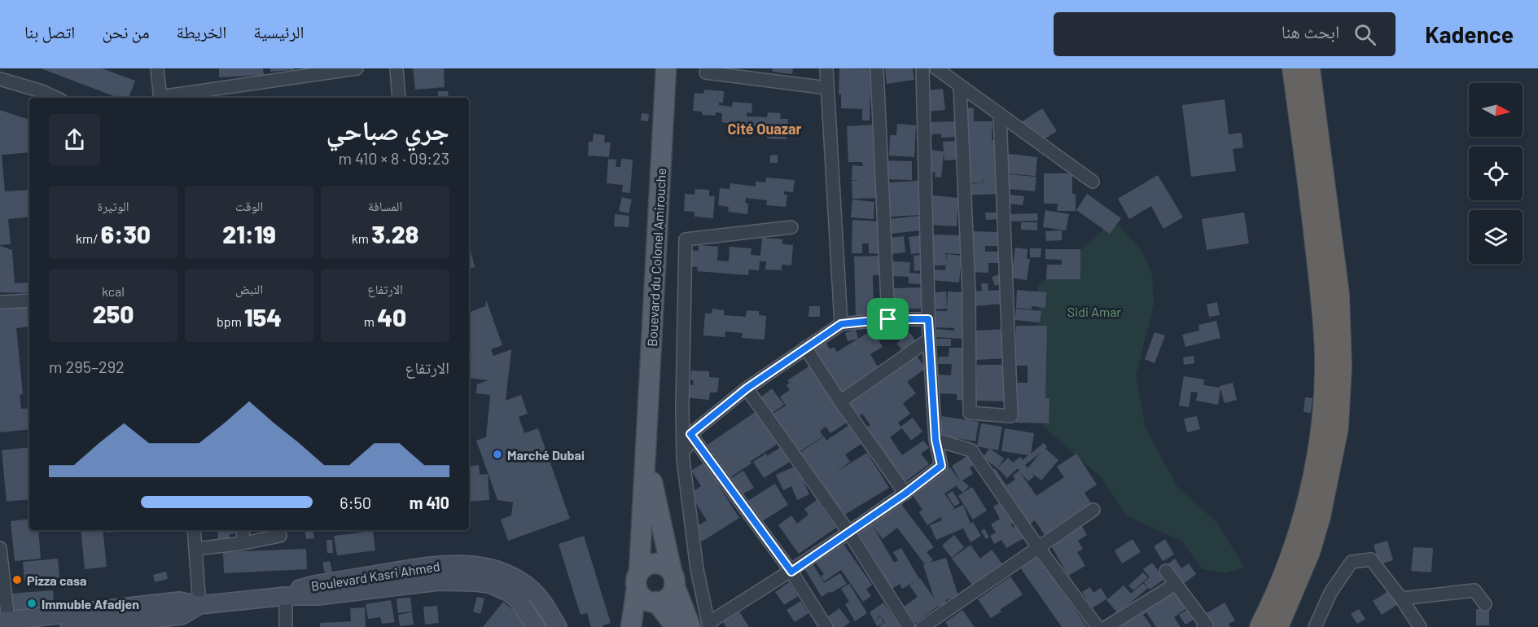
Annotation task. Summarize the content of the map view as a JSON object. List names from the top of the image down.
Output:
{
  "streets": {
    "main road": ["Bouevard du Colonel Amirouche", "Boulevard Kasri Ahmed"]
  },
  "districts": ["Cité Ouazar"],
  "parks": ["Sidi Amar"],
  "places": ["Marché Dubai", "Pizza casa", "Immuble Afadjen"],
  "north": "right",
  "page": {
    "header": "Kadence",
    "search": "ابحث هنا",
    "nav": [
      "الرئيسية",
      "الخريطة",
      "من نحن",
      "اتصل بنا"
    ],
    "heading": ["جري صباحي", "09:23 · 8 × 410 m"],
    "stats": [
      ["المسافة", "3.28 km"],
      ["الوقت", "21:19"],
      ["الوتيرة", "6:30 /km"],
      ["الارتفاع", "40 m"],
      ["النبض", "154 bpm"],
      ["kcal", "250"]
    ],
    "chart": ["الارتفاع", "292–295 m"],
    "list": [
      {
        "name": "410 m",
        "note": "6:50"
      }
    ]
  }
}
